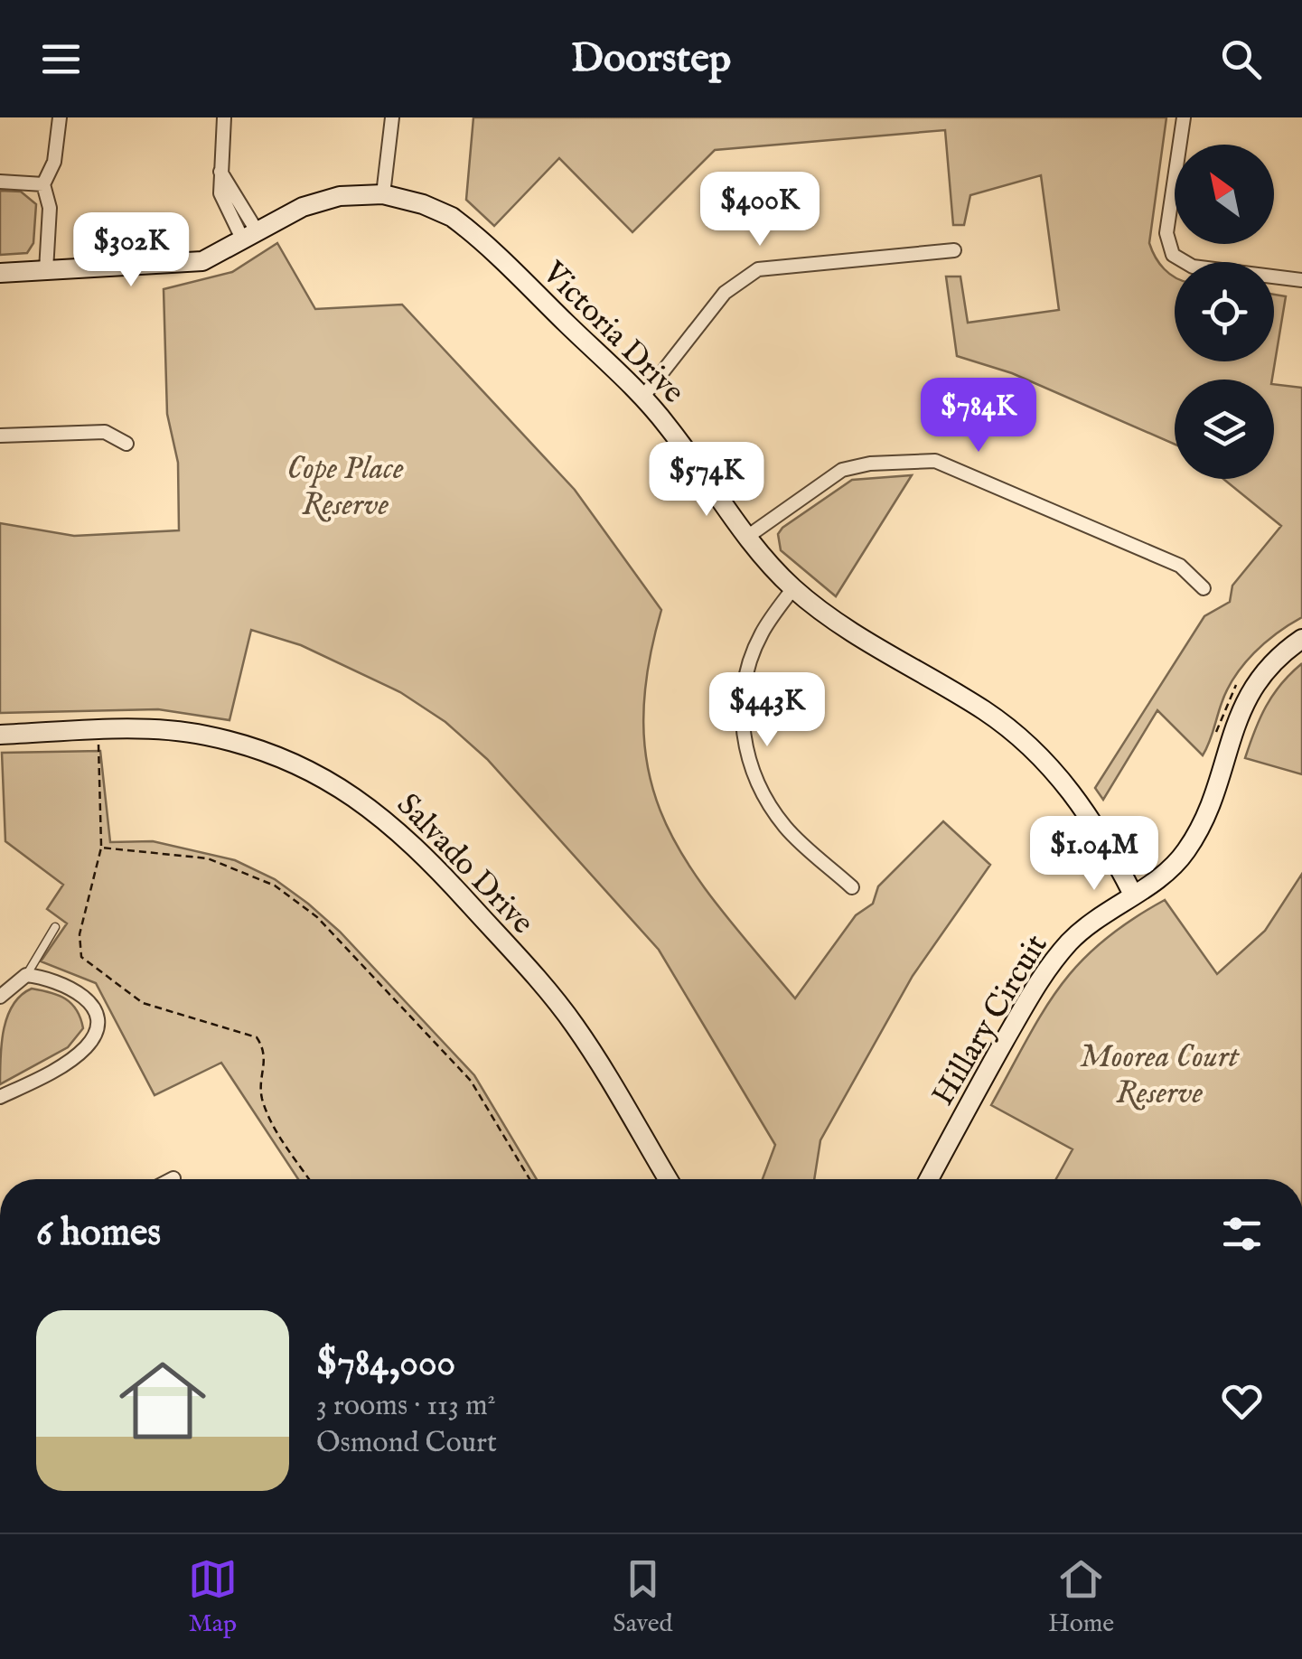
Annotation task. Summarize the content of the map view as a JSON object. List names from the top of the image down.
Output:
{
  "streets": {
    "street": ["Victoria Drive", "Salvado Drive", "Hillary Circuit"]
  },
  "crossings": [
    ["Victoria Drive", "Hillary Circuit"]
  ],
  "parks": ["Cope Place Reserve", "Moorea Court Reserve"],
  "north": "top left",
  "page": {
    "header": "Doorstep",
    "price": [
      "$400K",
      "$302K",
      "$784K",
      "$574K",
      "$443K",
      "$1.04M"
    ],
    "heading": "6 homes",
    "list": [
      {
        "name": "$784,000",
        "note": "3 rooms · 113 m² · Osmond Court"
      }
    ],
    "tabs": ["Map", "Saved", "Home"]
  }
}
